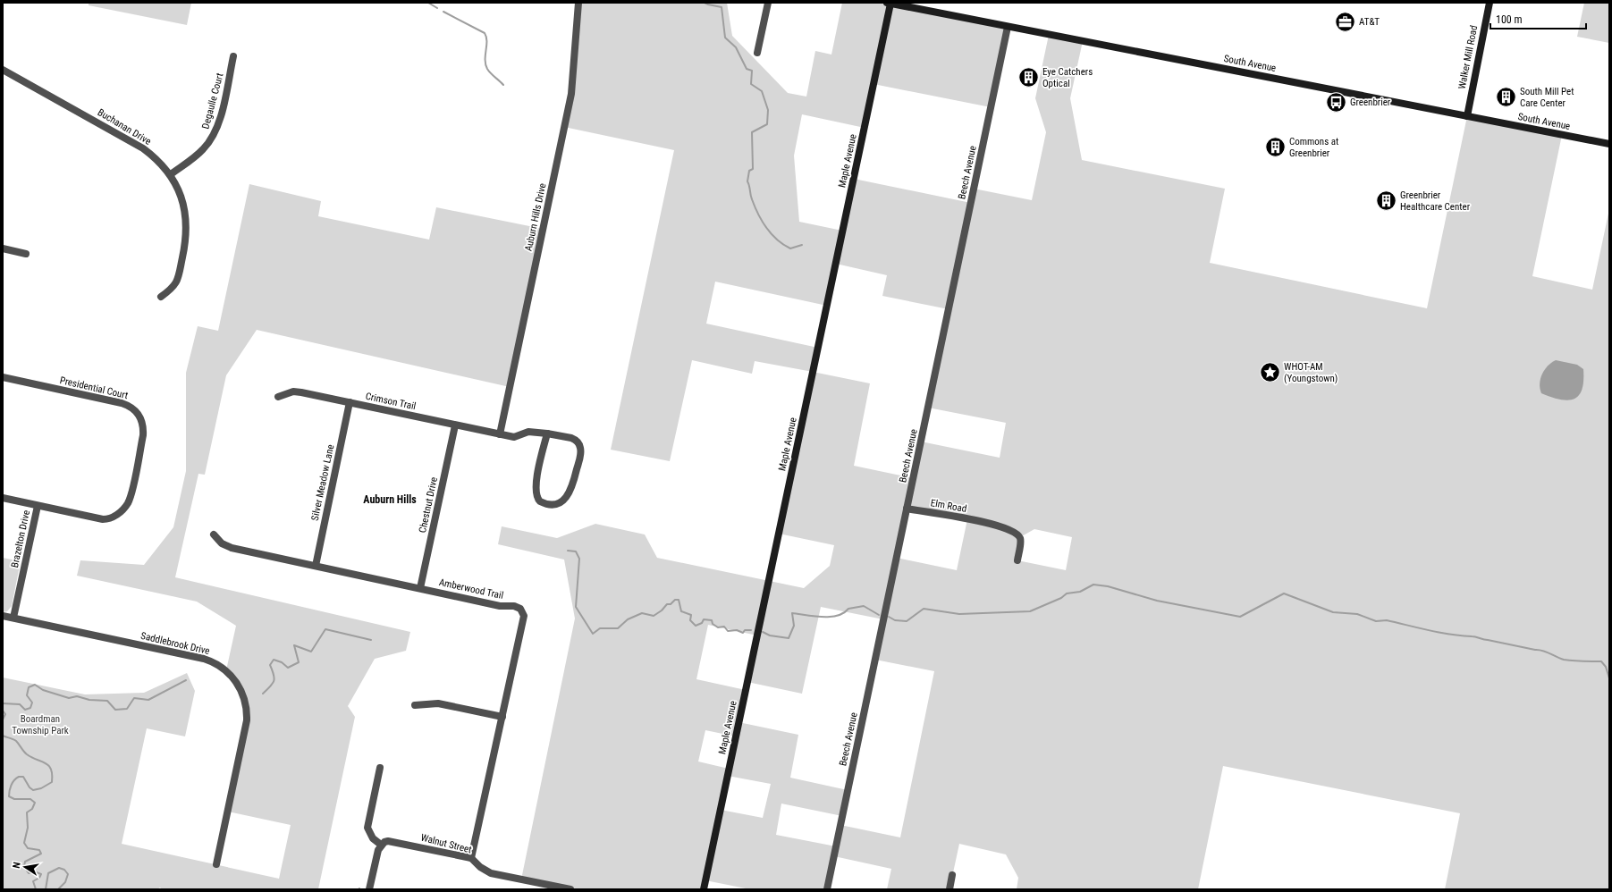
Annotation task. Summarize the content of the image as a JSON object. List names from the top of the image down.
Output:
{
  "streets": {
    "street": [
      "Walker Mill Road",
      "South Avenue",
      "Degaulle Court",
      "Buchanan Drive",
      "Maple Avenue",
      "Beech Avenue",
      "Auburn Hills Drive",
      "Presidential Court",
      "Crimson Trail",
      "Silver Meadow Lane",
      "Chestnut Drive",
      "Elm Road",
      "Brazelton Drive",
      "Amberwood Trail",
      "Saddlebrook Drive",
      "Walnut Street"
    ]
  },
  "crossings": [
    ["Walker Mill Road", "South Avenue"],
    ["South Avenue", "Maple Avenue"],
    ["South Avenue", "Beech Avenue"],
    ["Degaulle Court", "Buchanan Drive"],
    ["Beech Avenue", "Elm Road"],
    ["Auburn Hills Drive", "Crimson Trail"],
    ["Presidential Court", "Brazelton Drive"],
    ["Crimson Trail", "Silver Meadow Lane"],
    ["Crimson Trail", "Chestnut Drive"],
    ["Silver Meadow Lane", "Amberwood Trail"],
    ["Chestnut Drive", "Amberwood Trail"],
    ["Brazelton Drive", "Saddlebrook Drive"],
    ["Amberwood Trail", "Walnut Street"]
  ],
  "districts": ["Auburn Hills"],
  "parks": ["Boardman Township Park"],
  "places": {
    "office": ["AT&T"],
    "building": [
      "Eye Catchers Optical",
      "South Mill Pet Care Center",
      "Commons at Greenbrier",
      "Greenbrier Healthcare Center"
    ],
    "bus stop": ["Greenbrier"],
    "place": ["WHOT-AM (Youngstown)"]
  },
  "scale_bar": "100 m",
  "north": "left"
}
